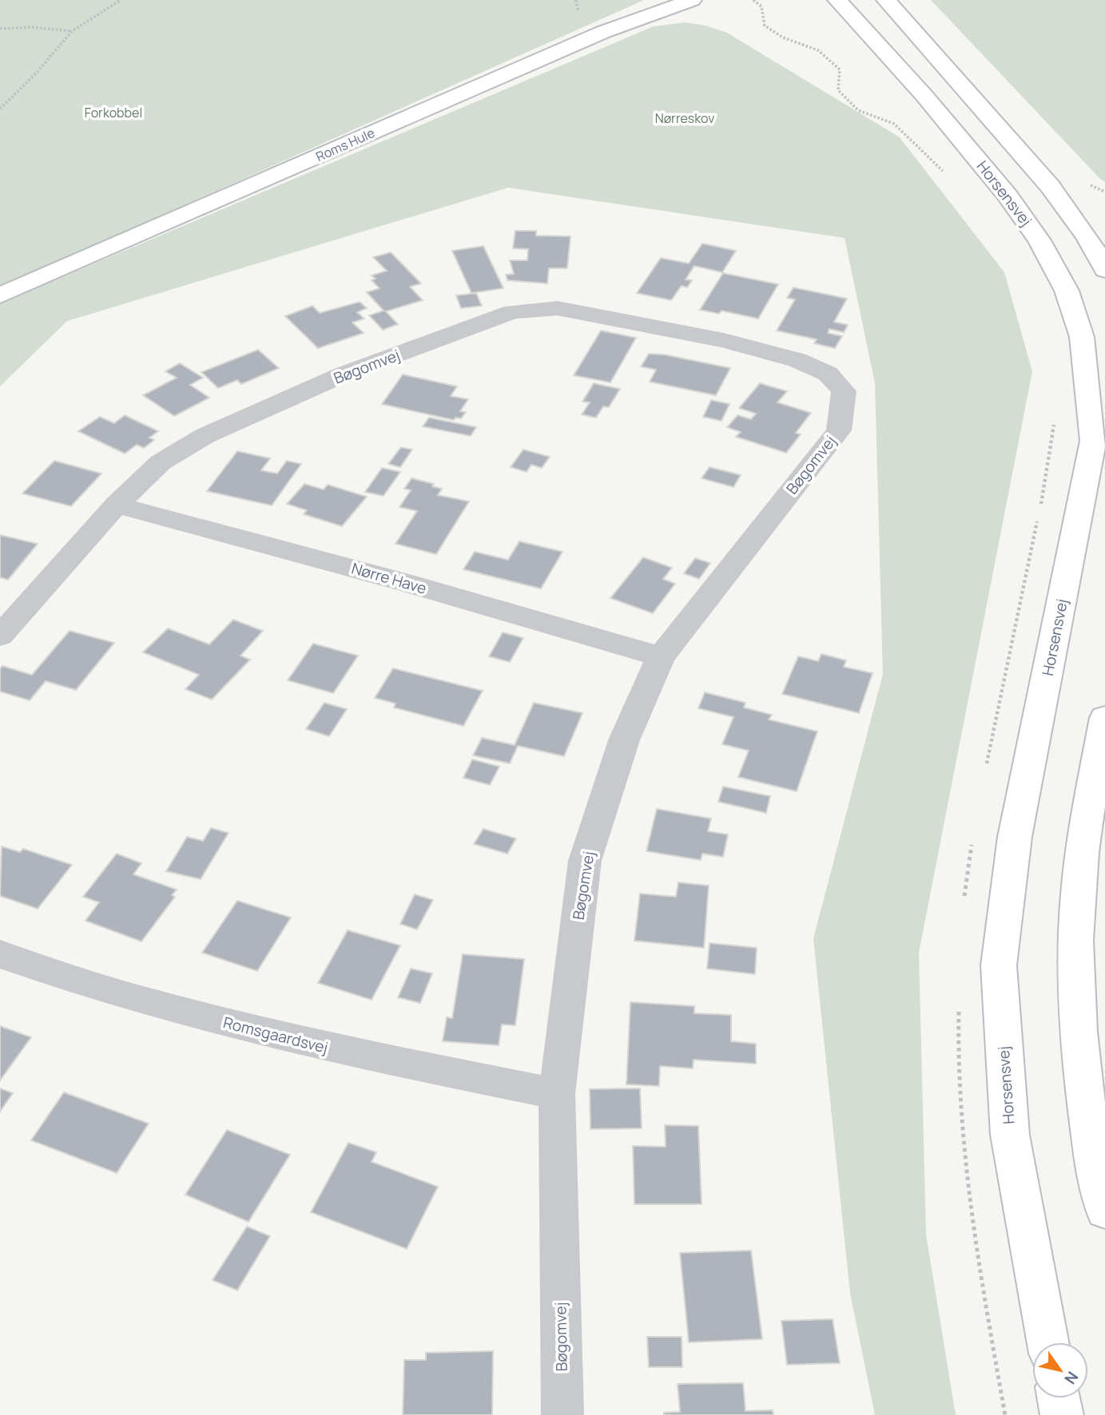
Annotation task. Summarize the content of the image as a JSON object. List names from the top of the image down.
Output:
{
  "streets": {
    "main road": ["Roms Hule", "Horsensvej"],
    "street": ["Bøgomvej", "Nørre Have", "Romsgaardsvej"]
  },
  "crossings": [
    ["Bøgomvej", "Nørre Have"],
    ["Bøgomvej", "Romsgaardsvej"]
  ],
  "parks": ["Forkobbel", "Nørreskov"],
  "north": "bottom right"
}
